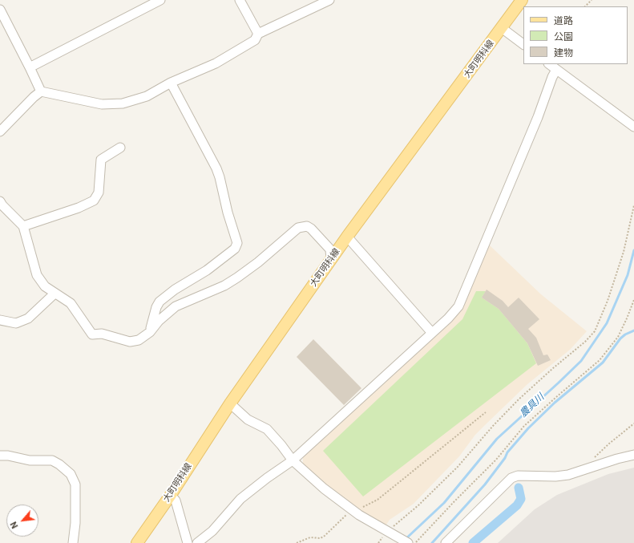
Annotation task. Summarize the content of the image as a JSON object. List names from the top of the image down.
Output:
{
  "streets": {
    "main road": ["大町明科線"]
  },
  "water": ["農具川"],
  "legend": ["道路", "公園", "建物"],
  "north": "bottom left"
}
